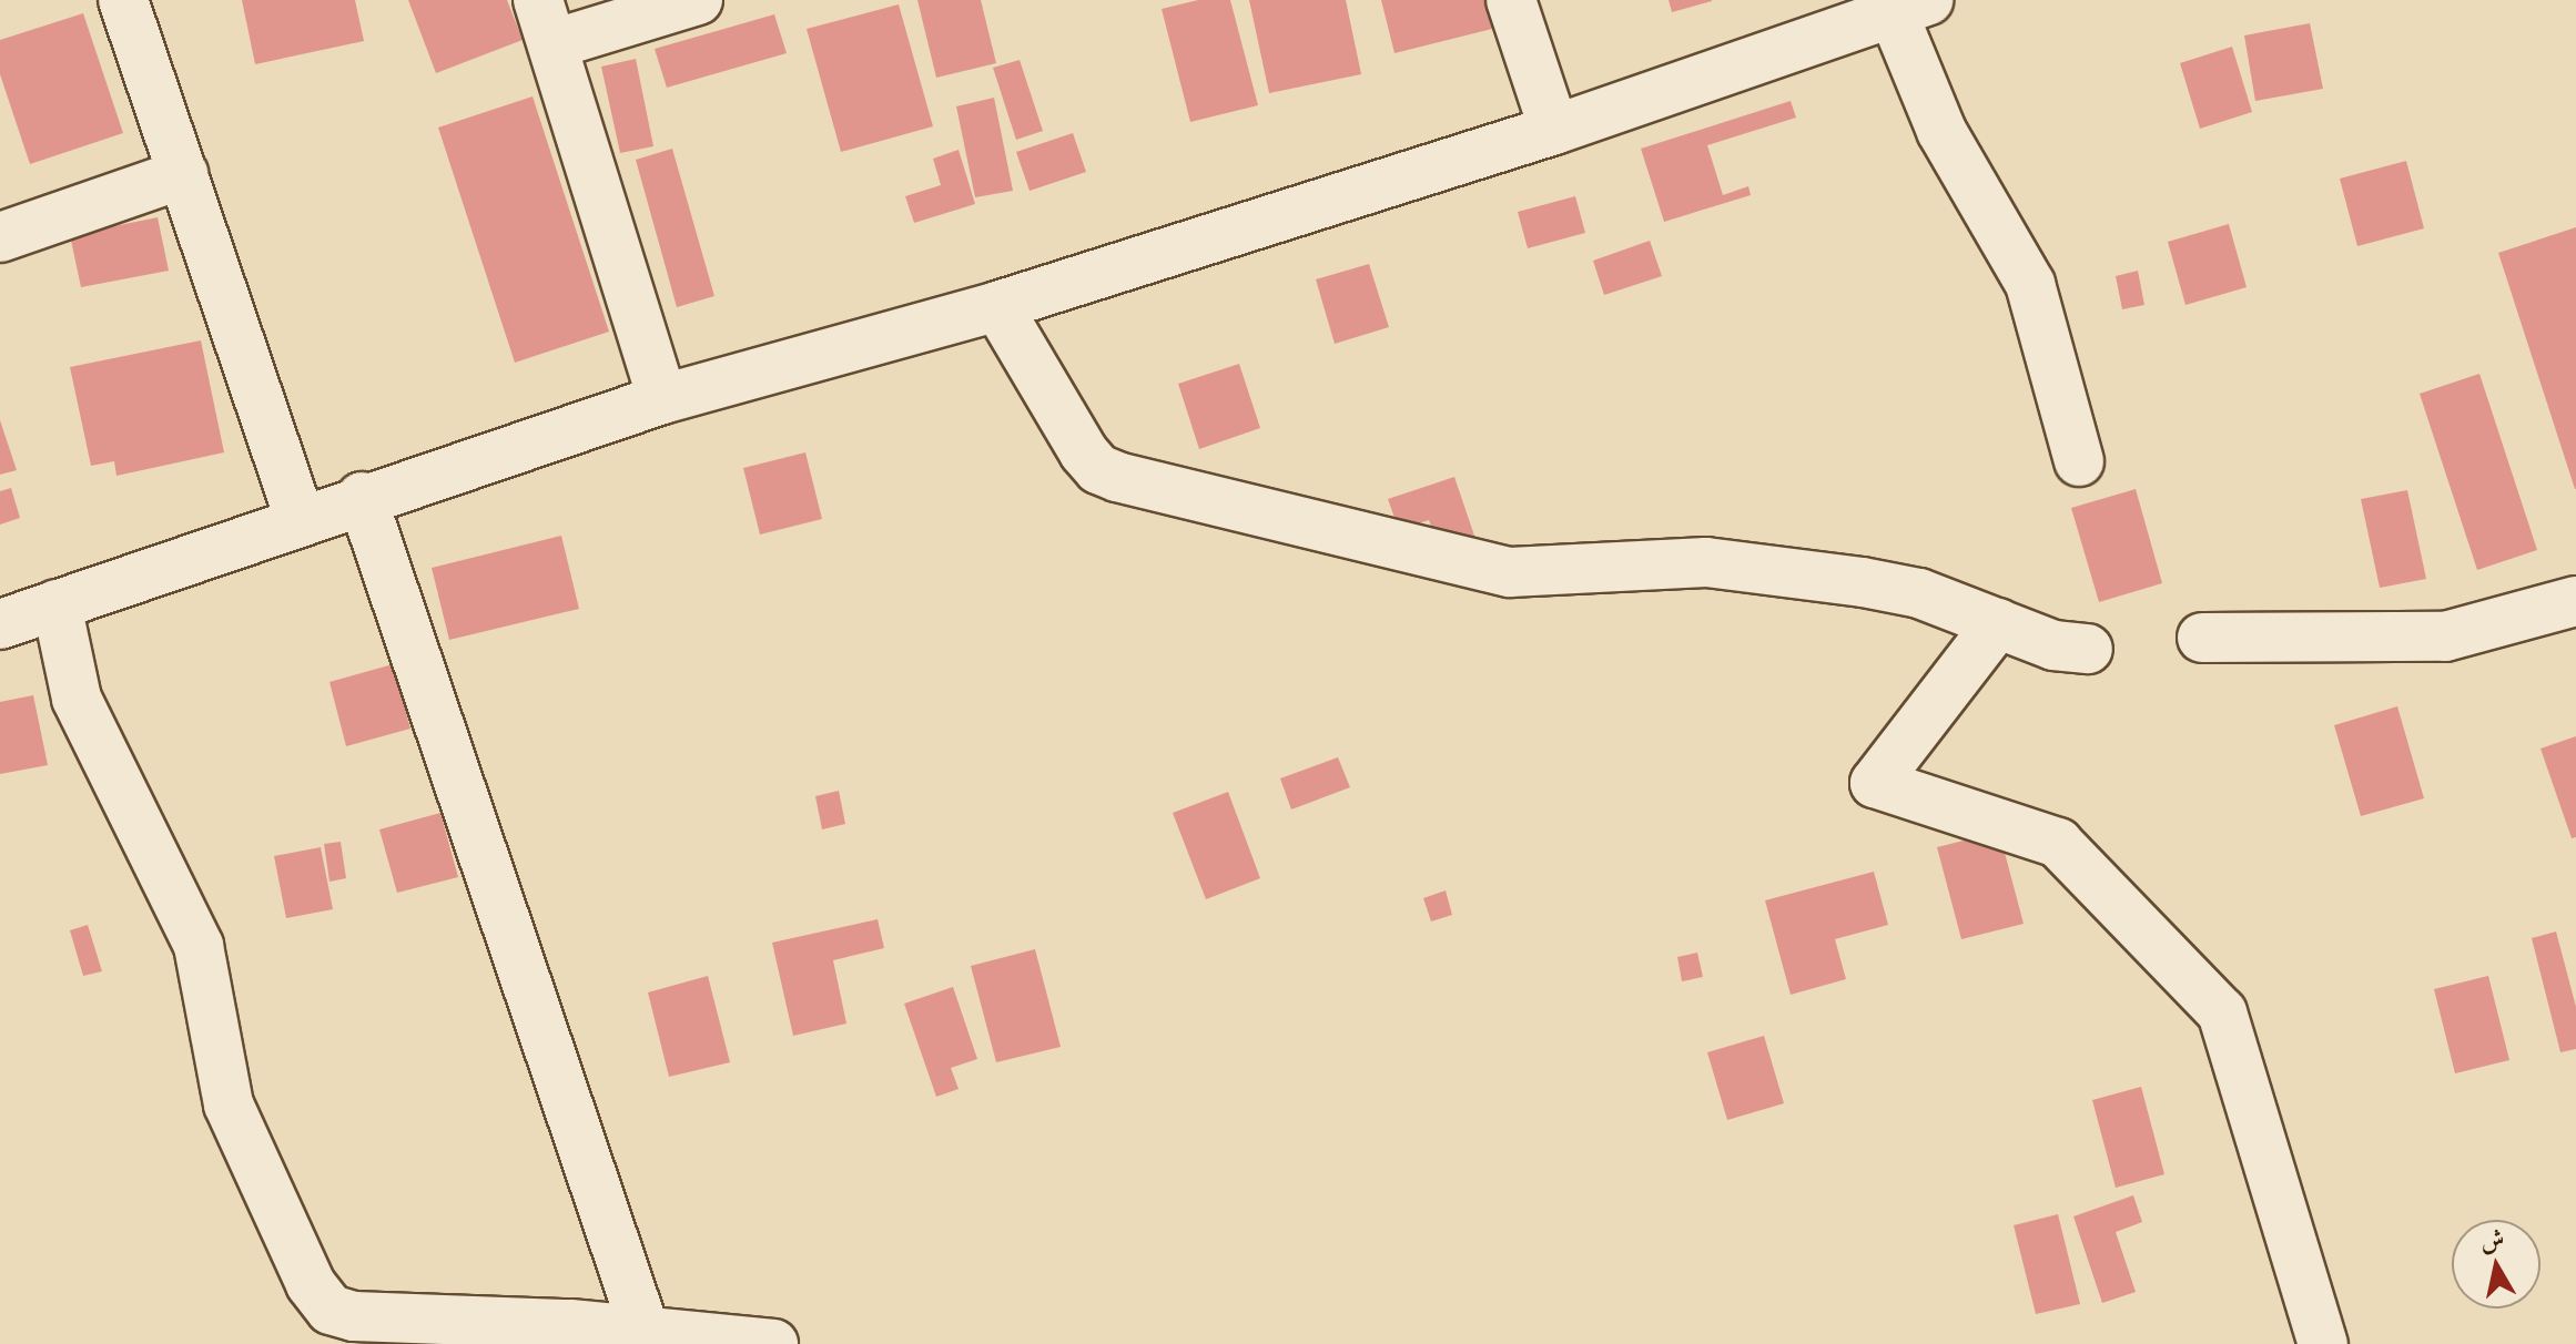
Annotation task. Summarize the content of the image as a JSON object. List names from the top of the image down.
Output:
{
  "north": "top"
}
